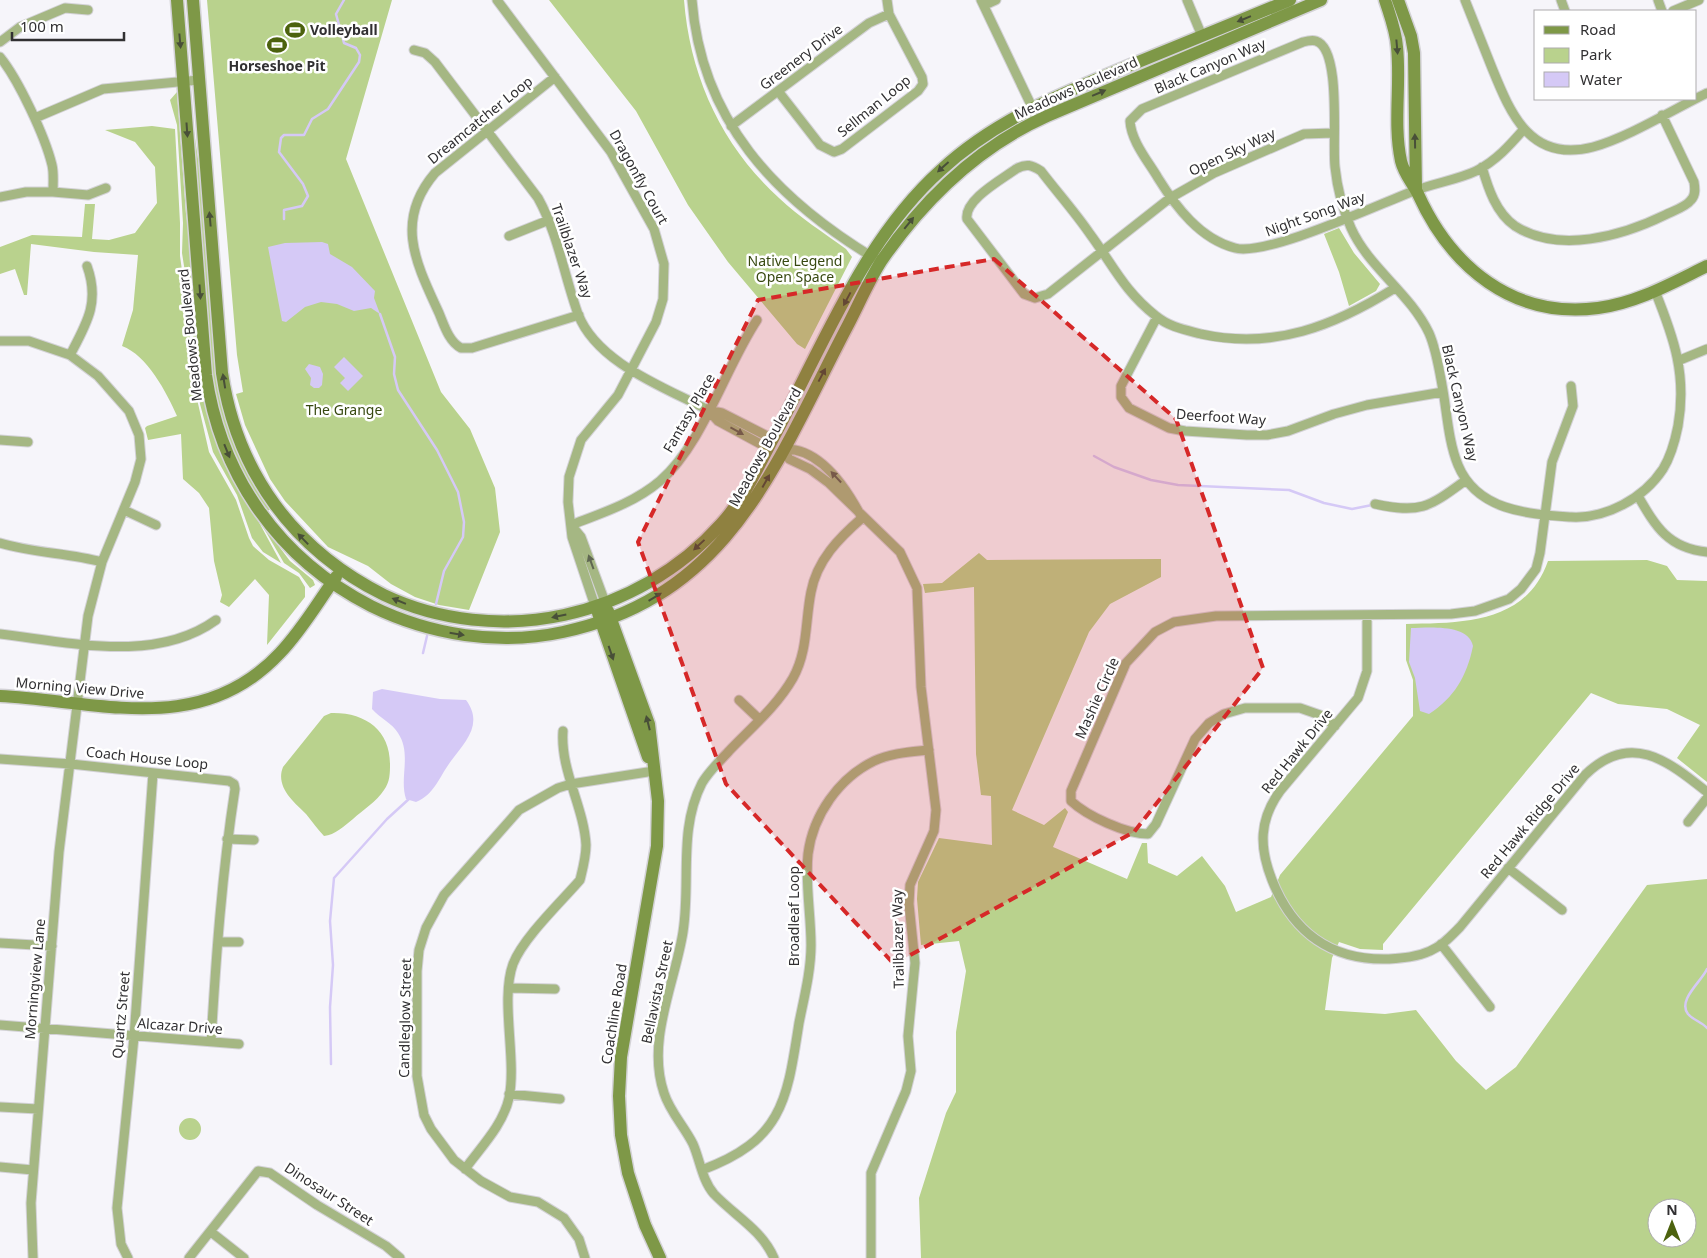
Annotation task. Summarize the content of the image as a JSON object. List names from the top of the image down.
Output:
{
  "streets": {
    "main road": ["Meadows Boulevard", "Morning View Drive", "Coachline Road"],
    "street": [
      "Greenery Drive",
      "Black Canyon Way",
      "Sellman Loop",
      "Dreamcatcher Loop",
      "Open Sky Way",
      "Dragonfly Court",
      "Night Song Way",
      "Trailblazer Way",
      "Fantasy Place",
      "Deerfoot Way",
      "Mashie Circle",
      "Red Hawk Drive",
      "Coach House Loop",
      "Red Hawk Ridge Drive",
      "Broadleaf Loop",
      "Morningview Lane",
      "Bellavista Street",
      "Quartz Street",
      "Candleglow Street",
      "Alcazar Drive",
      "Dinosaur Street"
    ]
  },
  "crossings": [
    ["Greenery Drive", "Sellman Loop"],
    ["Black Canyon Way", "Open Sky Way"],
    ["Black Canyon Way", "Night Song Way"],
    ["Black Canyon Way", "Deerfoot Way"],
    ["Black Canyon Way", "Mashie Circle"],
    ["Meadows Boulevard", "Dragonfly Court"],
    ["Meadows Boulevard", "Trailblazer Way"],
    ["Meadows Boulevard", "Morning View Drive"],
    ["Meadows Boulevard", "Coachline Road"],
    ["Dreamcatcher Loop", "Dragonfly Court"],
    ["Dreamcatcher Loop", "Trailblazer Way"],
    ["Open Sky Way", "Night Song Way"],
    ["Dragonfly Court", "Trailblazer Way"],
    ["Dragonfly Court", "Fantasy Place"],
    ["Dragonfly Court", "Coachline Road"],
    ["Trailblazer Way", "Fantasy Place"],
    ["Trailblazer Way", "Broadleaf Loop"],
    ["Trailblazer Way", "Bellavista Street"],
    ["Morning View Drive", "Morningview Lane"],
    ["Mashie Circle", "Red Hawk Drive"],
    ["Red Hawk Drive", "Red Hawk Ridge Drive"],
    ["Coach House Loop", "Morningview Lane"],
    ["Coach House Loop", "Quartz Street"],
    ["Coach House Loop", "Alcazar Drive"],
    ["Broadleaf Loop", "Bellavista Street"],
    ["Morningview Lane", "Alcazar Drive"],
    ["Coachline Road", "Candleglow Street"],
    ["Quartz Street", "Alcazar Drive"]
  ],
  "parks": ["Native Legend Open Space", "The Grange"],
  "places": {
    "sports": ["Volleyball", "Horseshoe Pit"]
  },
  "legend": ["Road", "Park", "Water"],
  "scale_bar": "100 m",
  "north": "top"
}
